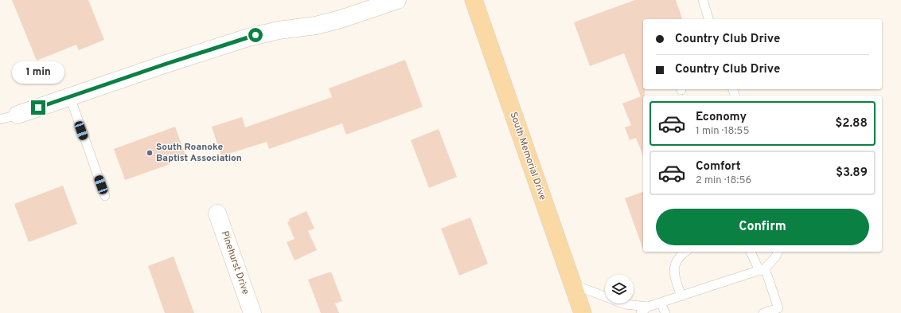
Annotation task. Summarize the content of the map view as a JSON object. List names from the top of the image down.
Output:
{
  "streets": {
    "main road": ["South Memorial Drive"],
    "street": ["Pinehurst Drive"]
  },
  "places": ["South Roanoke Baptist Association"],
  "page": {
    "banner": ["Country Club Drive", "Country Club Drive"],
    "bubble": "1 min",
    "list": [
      {
        "name": "Economy",
        "note": "1 min · 18:55",
        "value": "$2.88"
      },
      {
        "name": "Comfort",
        "note": "2 min · 18:56",
        "value": "$3.89"
      }
    ],
    "buttons": "Confirm"
  }
}
